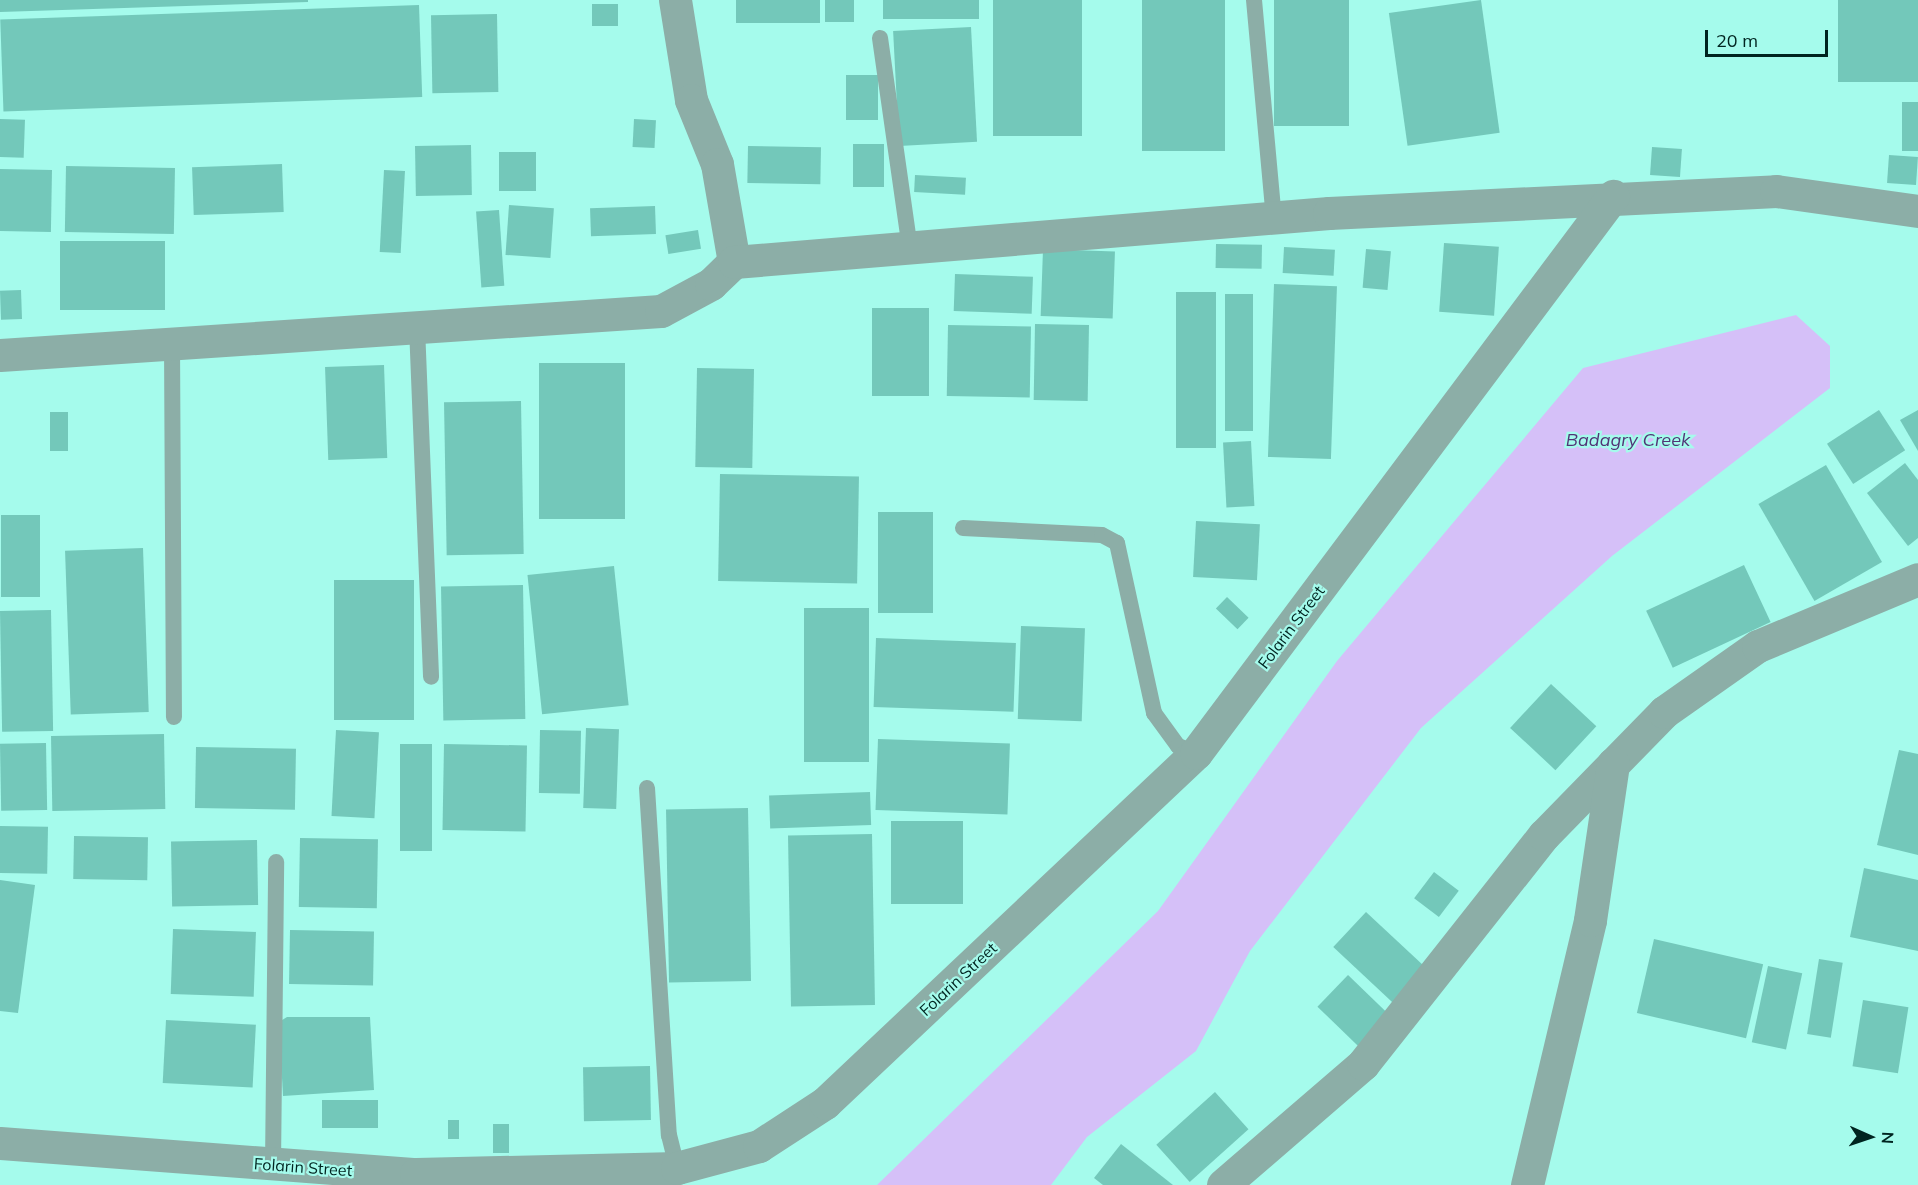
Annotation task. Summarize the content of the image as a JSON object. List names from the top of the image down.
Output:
{
  "streets": {
    "street": ["Folarin Street"]
  },
  "water": ["Badagry Creek"],
  "scale_bar": "20 m",
  "north": "right"
}
